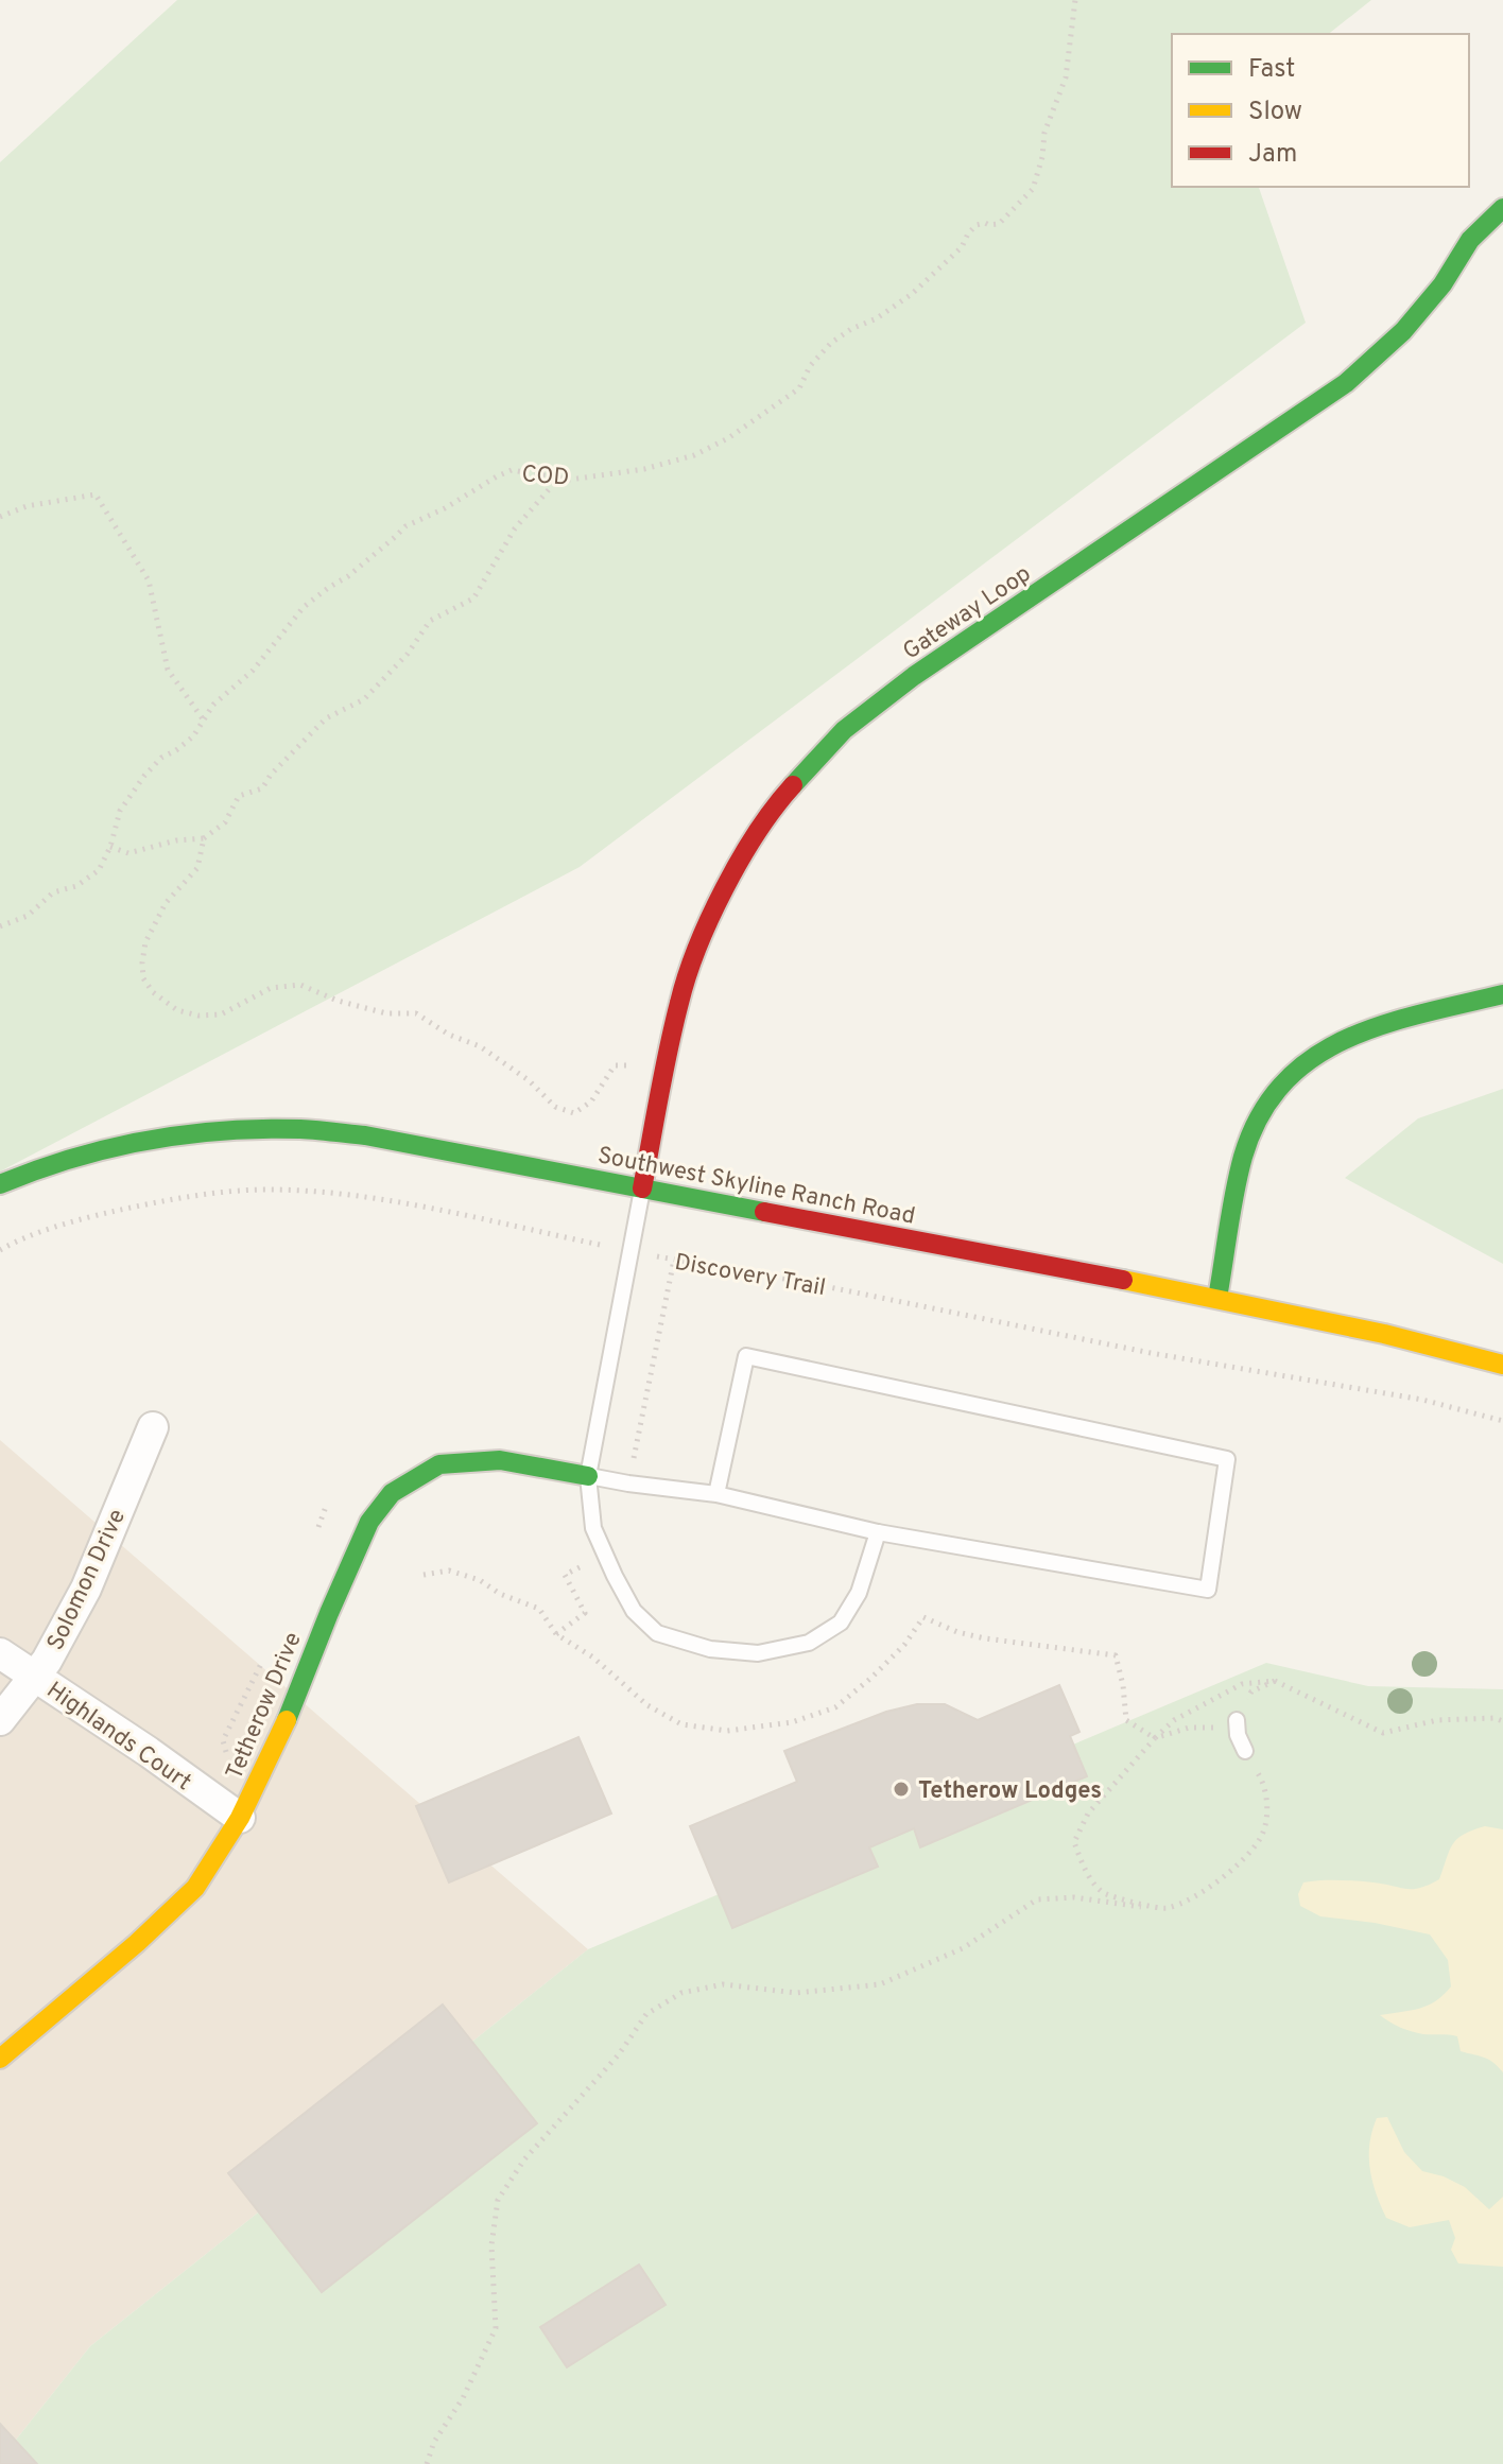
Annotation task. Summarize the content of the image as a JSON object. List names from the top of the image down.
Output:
{
  "streets": {
    "street": [
      "Gateway Loop",
      "Southwest Skyline Ranch Road",
      "Solomon Drive",
      "Tetherow Drive",
      "Highlands Court"
    ],
    "path": ["COD", "Discovery Trail"]
  },
  "crossings": [
    ["Gateway Loop", "Southwest Skyline Ranch Road"],
    ["Solomon Drive", "Highlands Court"],
    ["Tetherow Drive", "Highlands Court"]
  ],
  "places": ["Tetherow Lodges"],
  "legend": ["Fast", "Slow", "Jam"]
}
